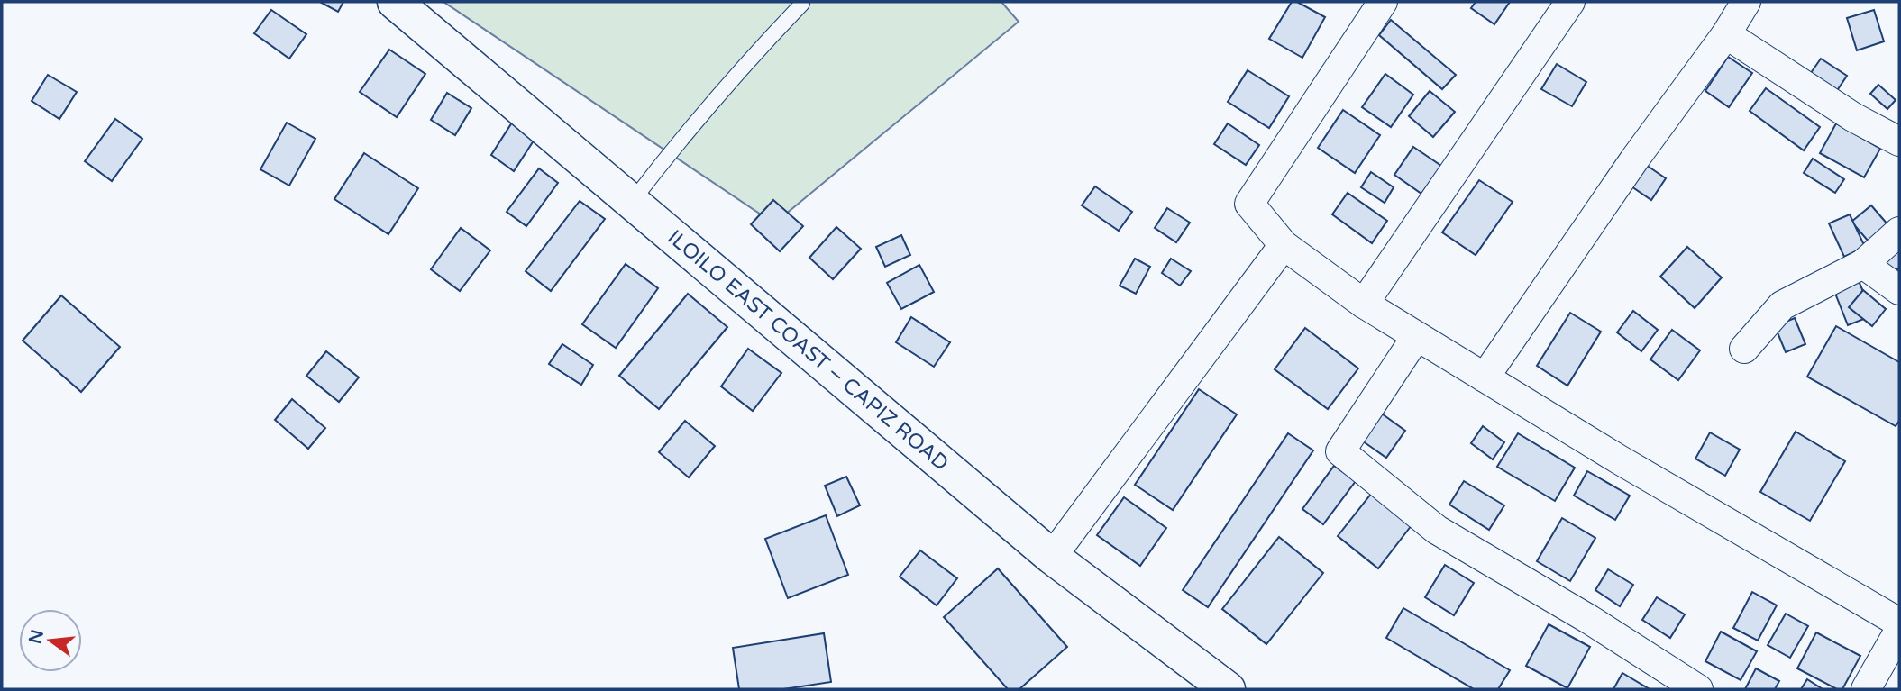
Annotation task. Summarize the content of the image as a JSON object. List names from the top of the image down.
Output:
{
  "streets": {
    "main road": ["ILOILO EAST COAST – CAPIZ ROAD"]
  },
  "north": "left"
}
